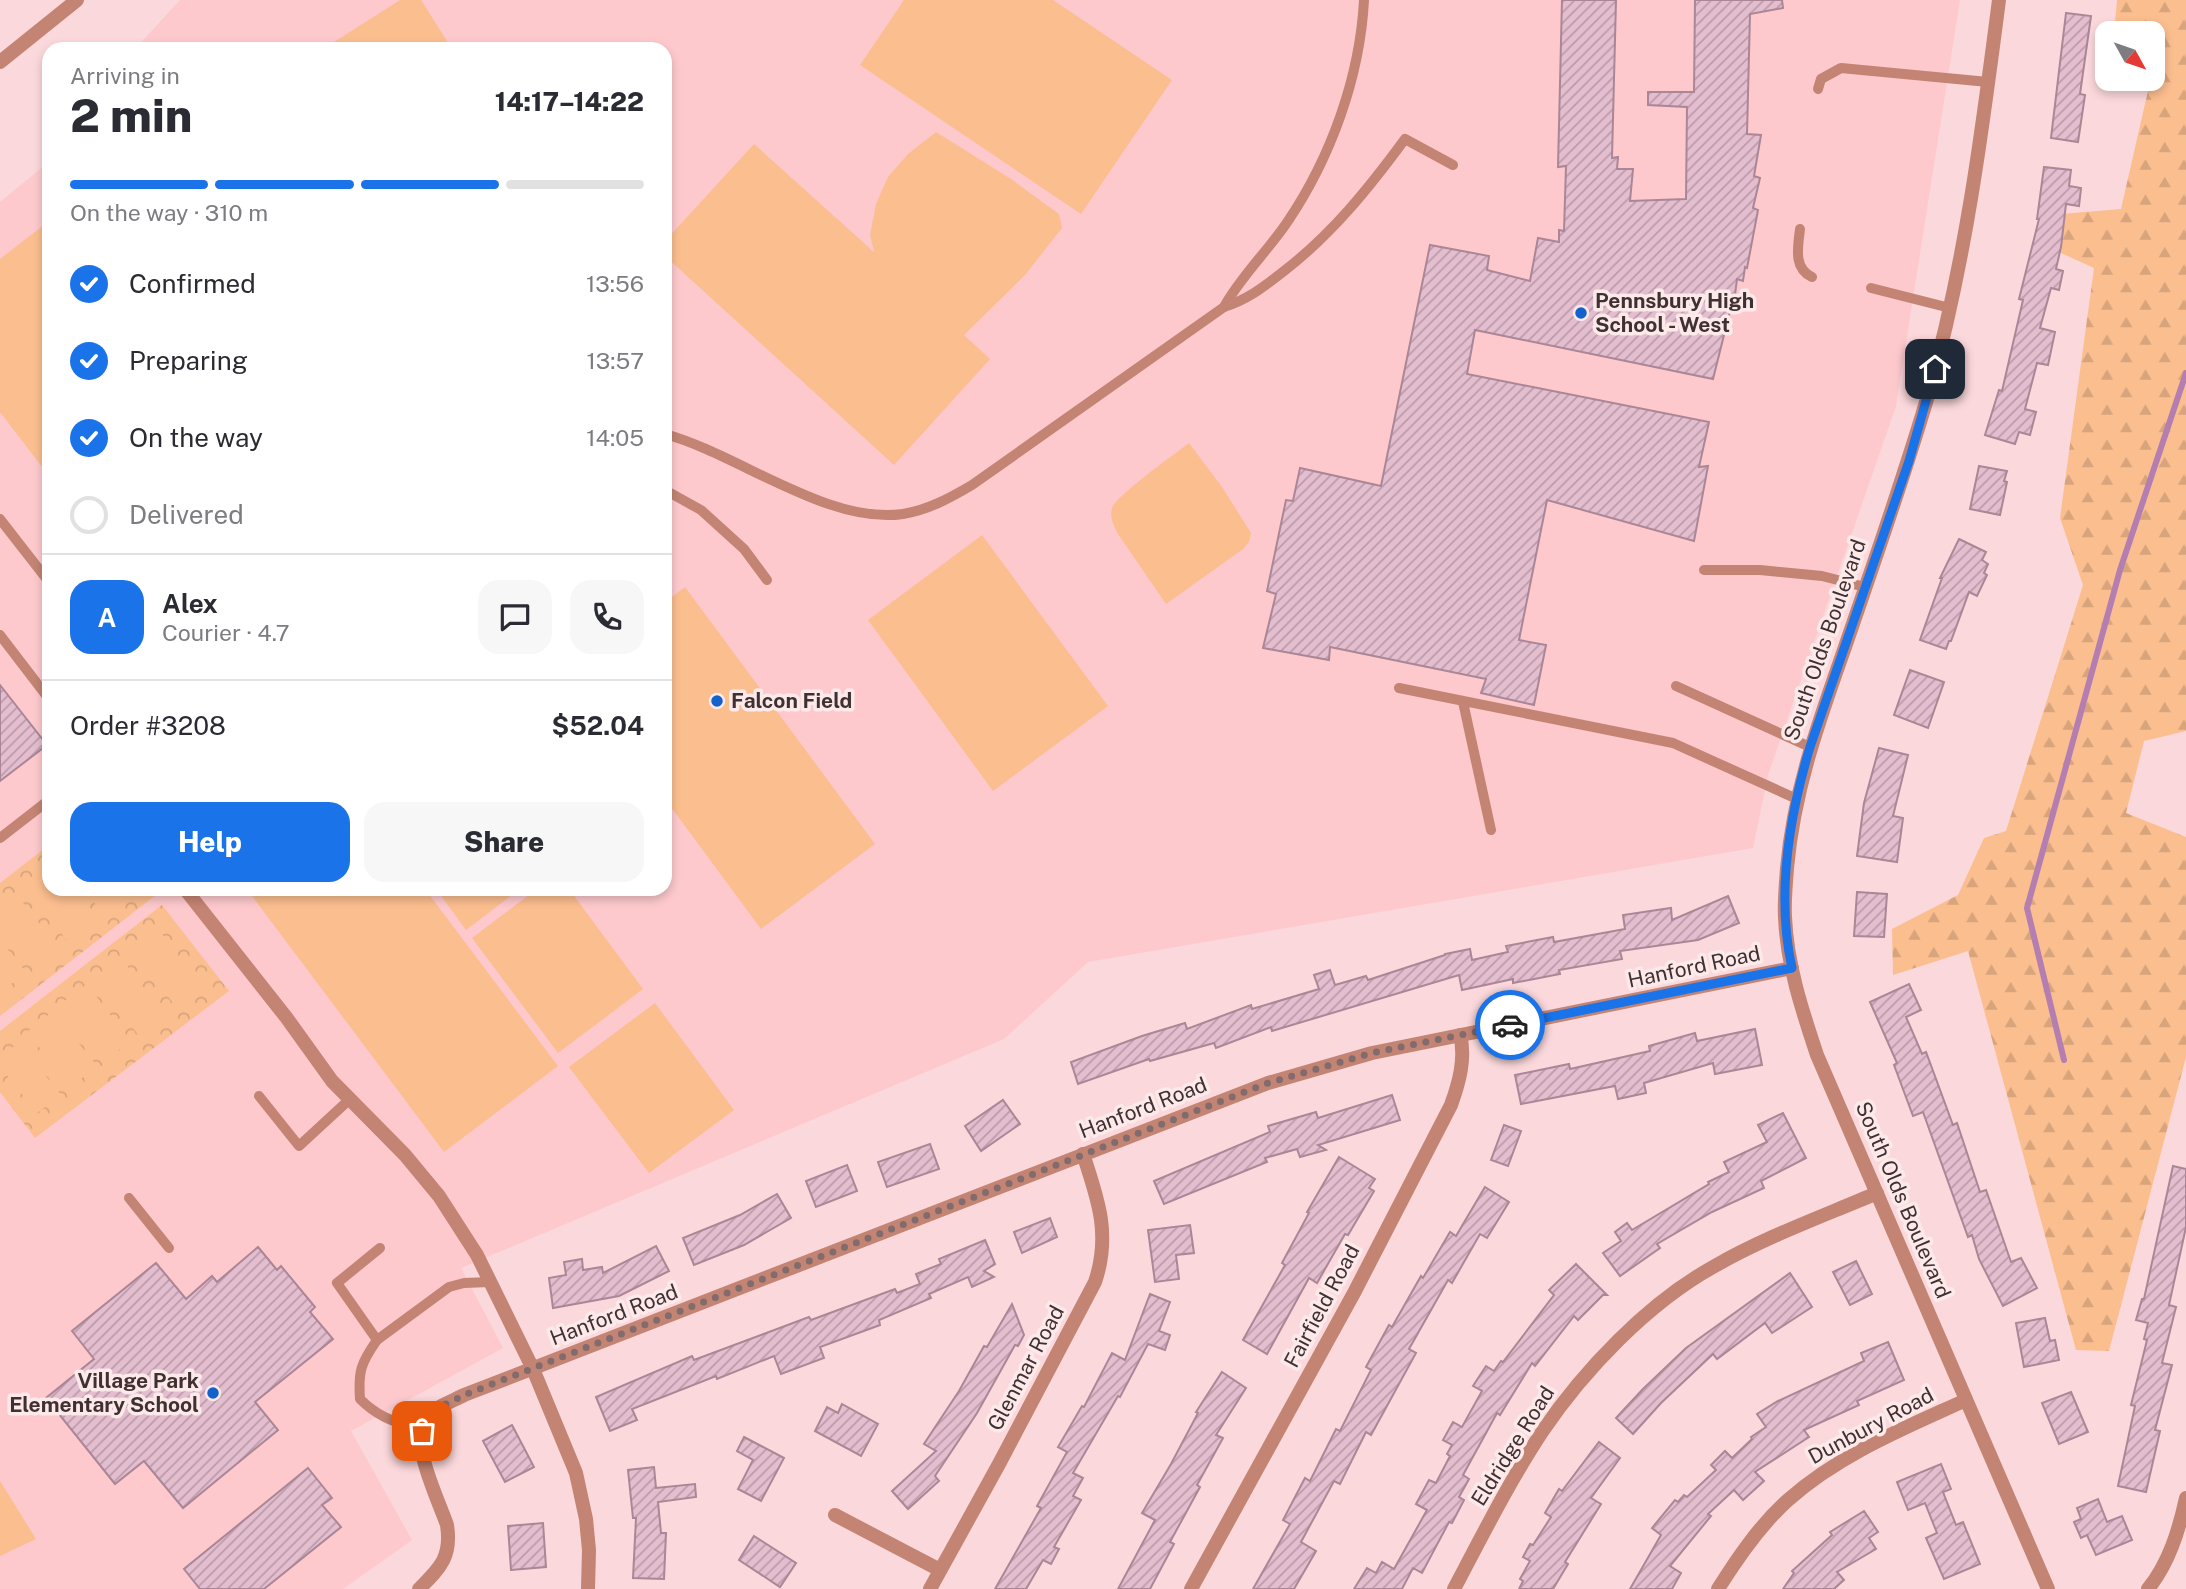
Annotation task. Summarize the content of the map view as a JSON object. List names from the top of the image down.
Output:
{
  "streets": {
    "street": [
      "South Olds Boulevard",
      "Hanford Road",
      "Fairfield Road",
      "Glenmar Road",
      "Dunbury Road",
      "Eldridge Road"
    ]
  },
  "crossings": [
    ["South Olds Boulevard", "Hanford Road"],
    ["South Olds Boulevard", "Dunbury Road"],
    ["South Olds Boulevard", "Eldridge Road"],
    ["Hanford Road", "Fairfield Road"],
    ["Hanford Road", "Glenmar Road"]
  ],
  "places": ["Pennsbury High School - West", "Falcon Field", "Village Park Elementary School"],
  "north": "bottom right",
  "page": {
    "heading": ["2 min", "Arriving in", "14:17–14:22"],
    "panel": [
      "Alex",
      "Courier · 4.7",
      "Order #3208",
      "$52.04"
    ],
    "bar": "On the way · 310 m",
    "list": [
      ["Confirmed", "13:56"],
      ["Preparing", "13:57"],
      ["On the way", "14:05"],
      "Delivered"
    ],
    "round": "A",
    "buttons": ["Help", "Share"]
  }
}
